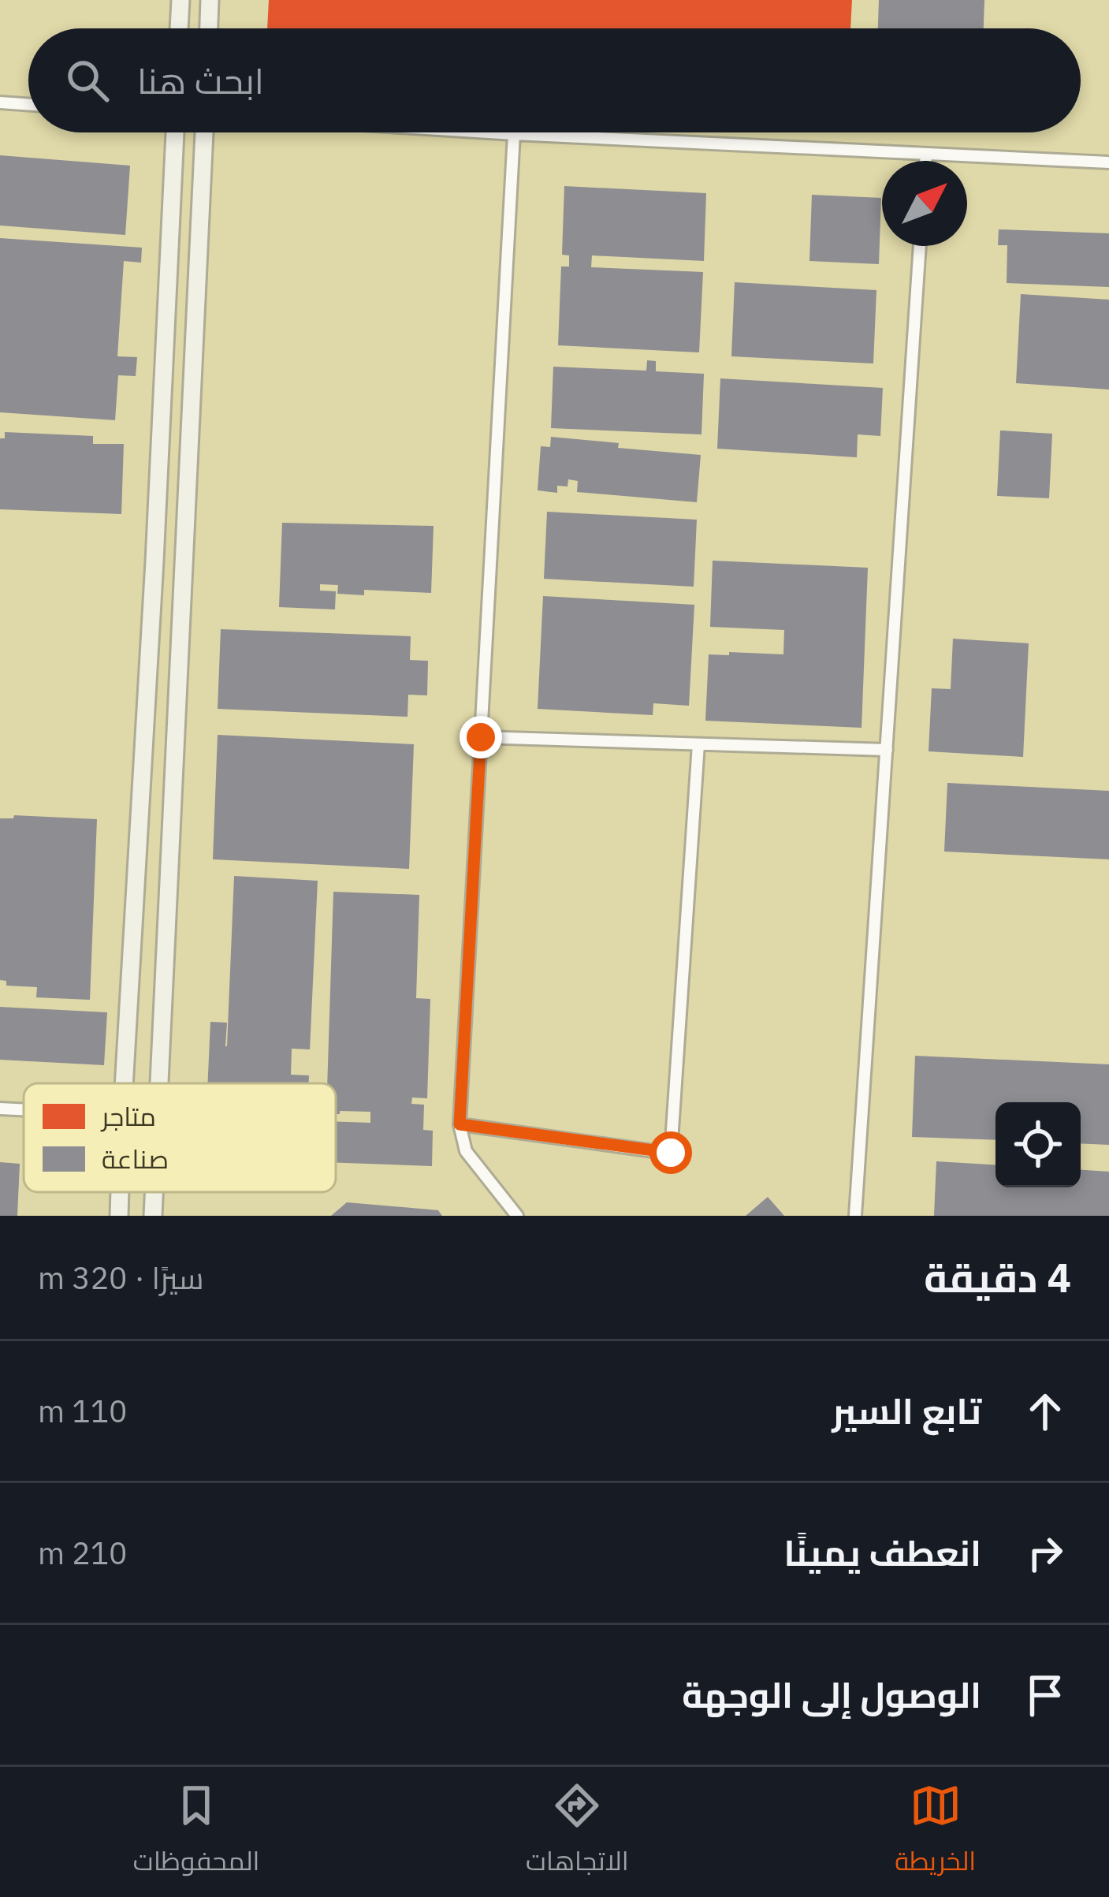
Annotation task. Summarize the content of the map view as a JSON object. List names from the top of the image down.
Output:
{
  "legend": ["متاجر", "صناعة"],
  "north": "top right",
  "page": {
    "search": "ابحث هنا",
    "heading": ["4 دقيقة", "سيرًا · 320 m"],
    "list": [
      ["تابع السير", "110 m"],
      ["انعطف يمينًا", "210 m"],
      "الوصول إلى الوجهة"
    ],
    "nav": ["الخريطة", "الاتجاهات", "المحفوظات"]
  }
}
